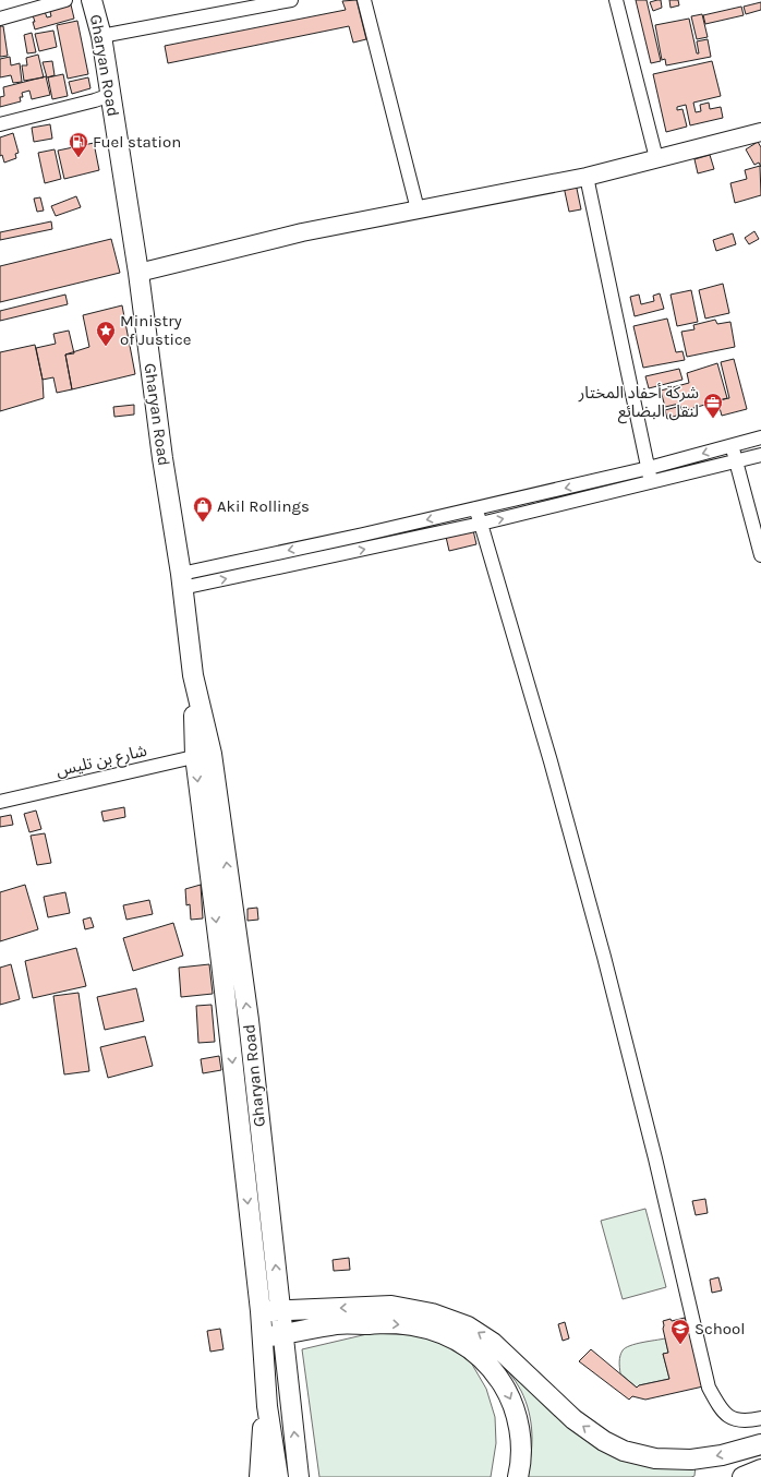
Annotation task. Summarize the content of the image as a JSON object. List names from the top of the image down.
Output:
{
  "streets": {
    "highway": ["Gharyan Road"],
    "street": ["شارع بن تليس"]
  },
  "crossings": [
    ["Gharyan Road", "شارع بن تليس"]
  ],
  "places": {
    "fuel station": ["Fuel station"],
    "place": ["Ministry of Justice"],
    "office": ["شركة أحفاد المختار لنقل البضائع"],
    "shop": ["Akil Rollings"],
    "school or university": ["School"]
  }
}
